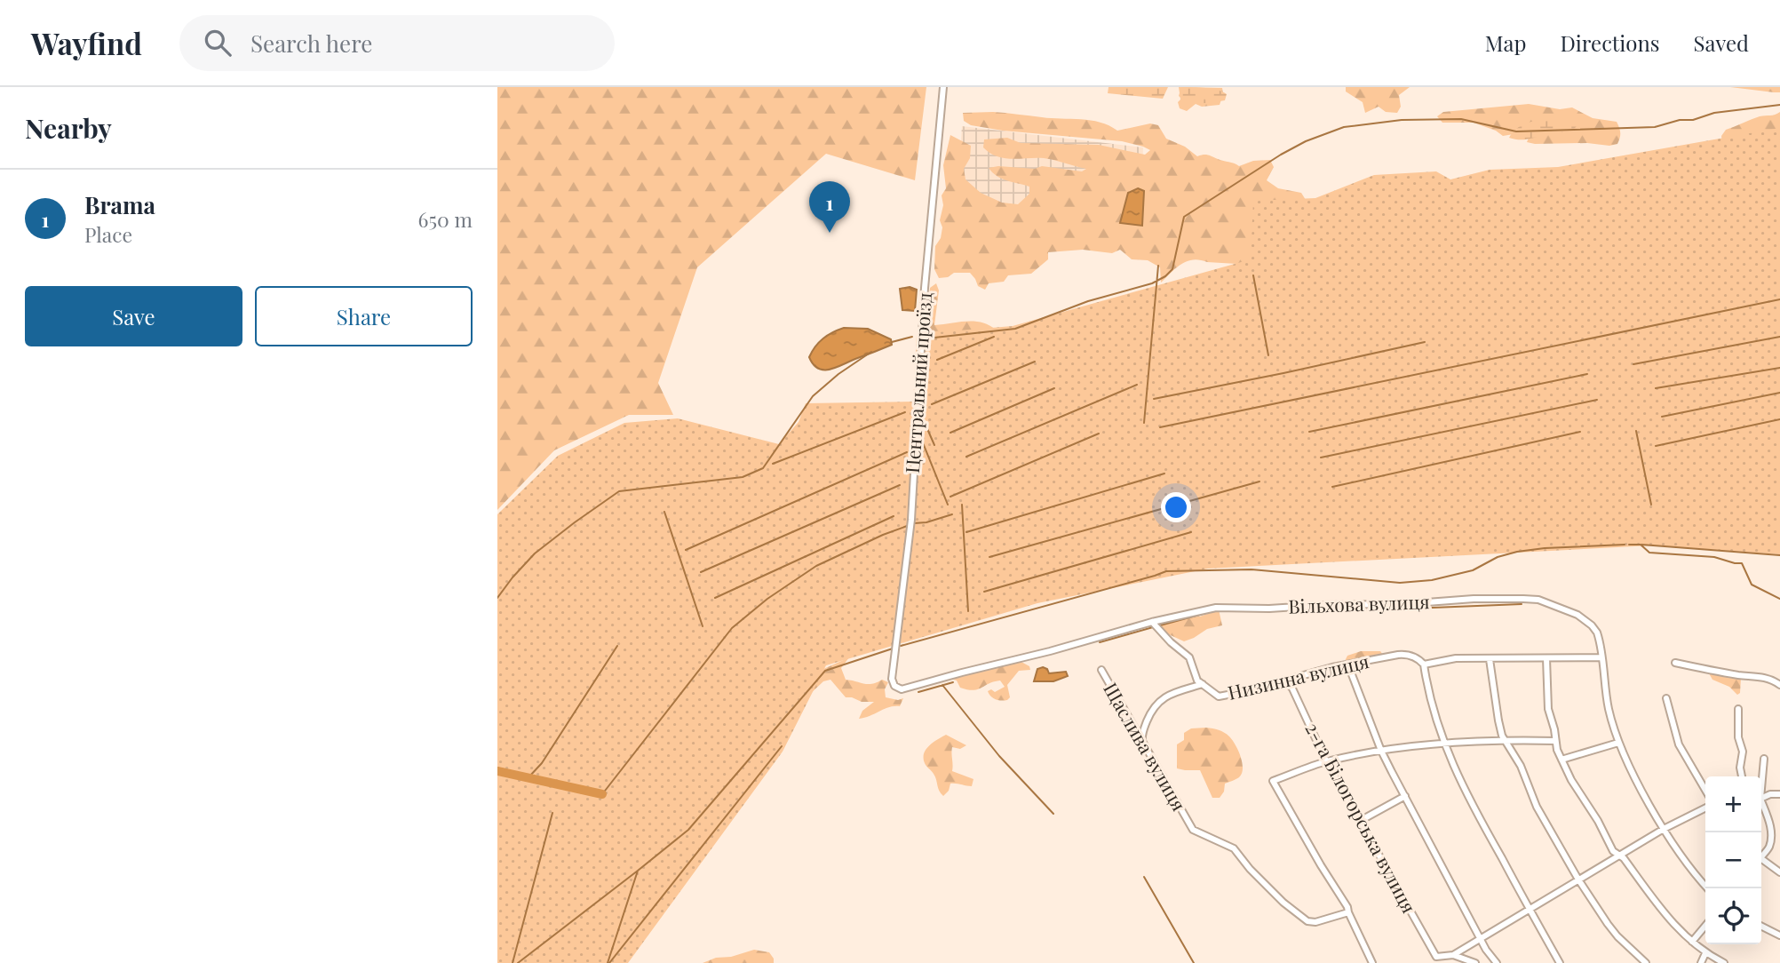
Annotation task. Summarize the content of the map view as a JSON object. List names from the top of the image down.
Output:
{
  "streets": {
    "street": [
      "Центральний проїзд",
      "Вільхова вулиця",
      "Низинна вулиця",
      "Щаслива вулиця",
      "2-га Білогорська вулиця"
    ]
  },
  "crossings": [
    ["Центральний проїзд", "Вільхова вулиця"],
    ["Вільхова вулиця", "Низинна вулиця"],
    ["Низинна вулиця", "2-га Білогорська вулиця"]
  ],
  "page": {
    "header": "Wayfind",
    "search": "Search here",
    "nav": ["Map", "Directions", "Saved"],
    "heading": "Nearby",
    "list": [
      {
        "mark": "1",
        "name": "Brama",
        "note": "Place",
        "value": "650 m"
      }
    ],
    "pins": "1",
    "buttons": ["Save", "Share"],
    "map_buttons": ["+", "−"]
  }
}
